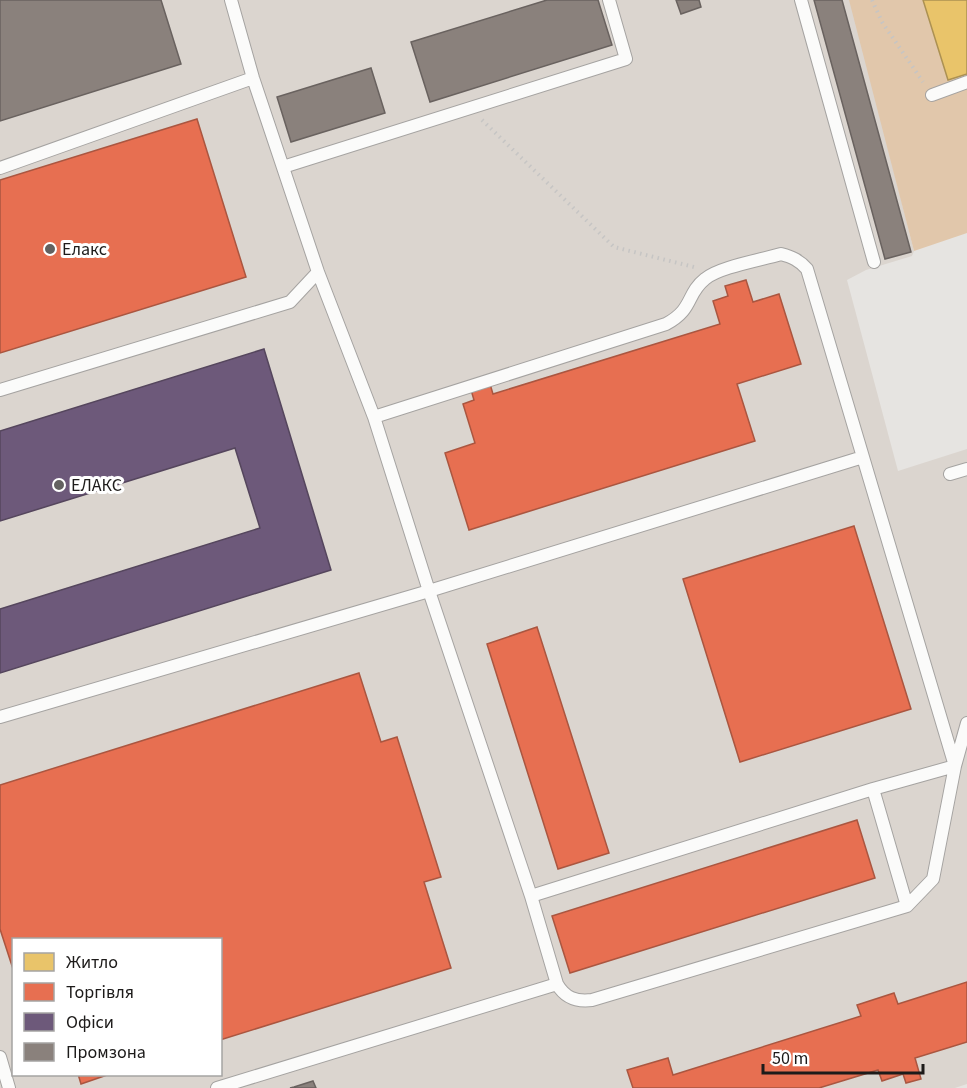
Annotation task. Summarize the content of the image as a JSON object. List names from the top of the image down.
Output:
{
  "places": ["Елакс", "ЕЛАКС"],
  "legend": [
    "Житло",
    "Торгівля",
    "Офіси",
    "Промзона"
  ],
  "scale_bar": "50 m"
}
